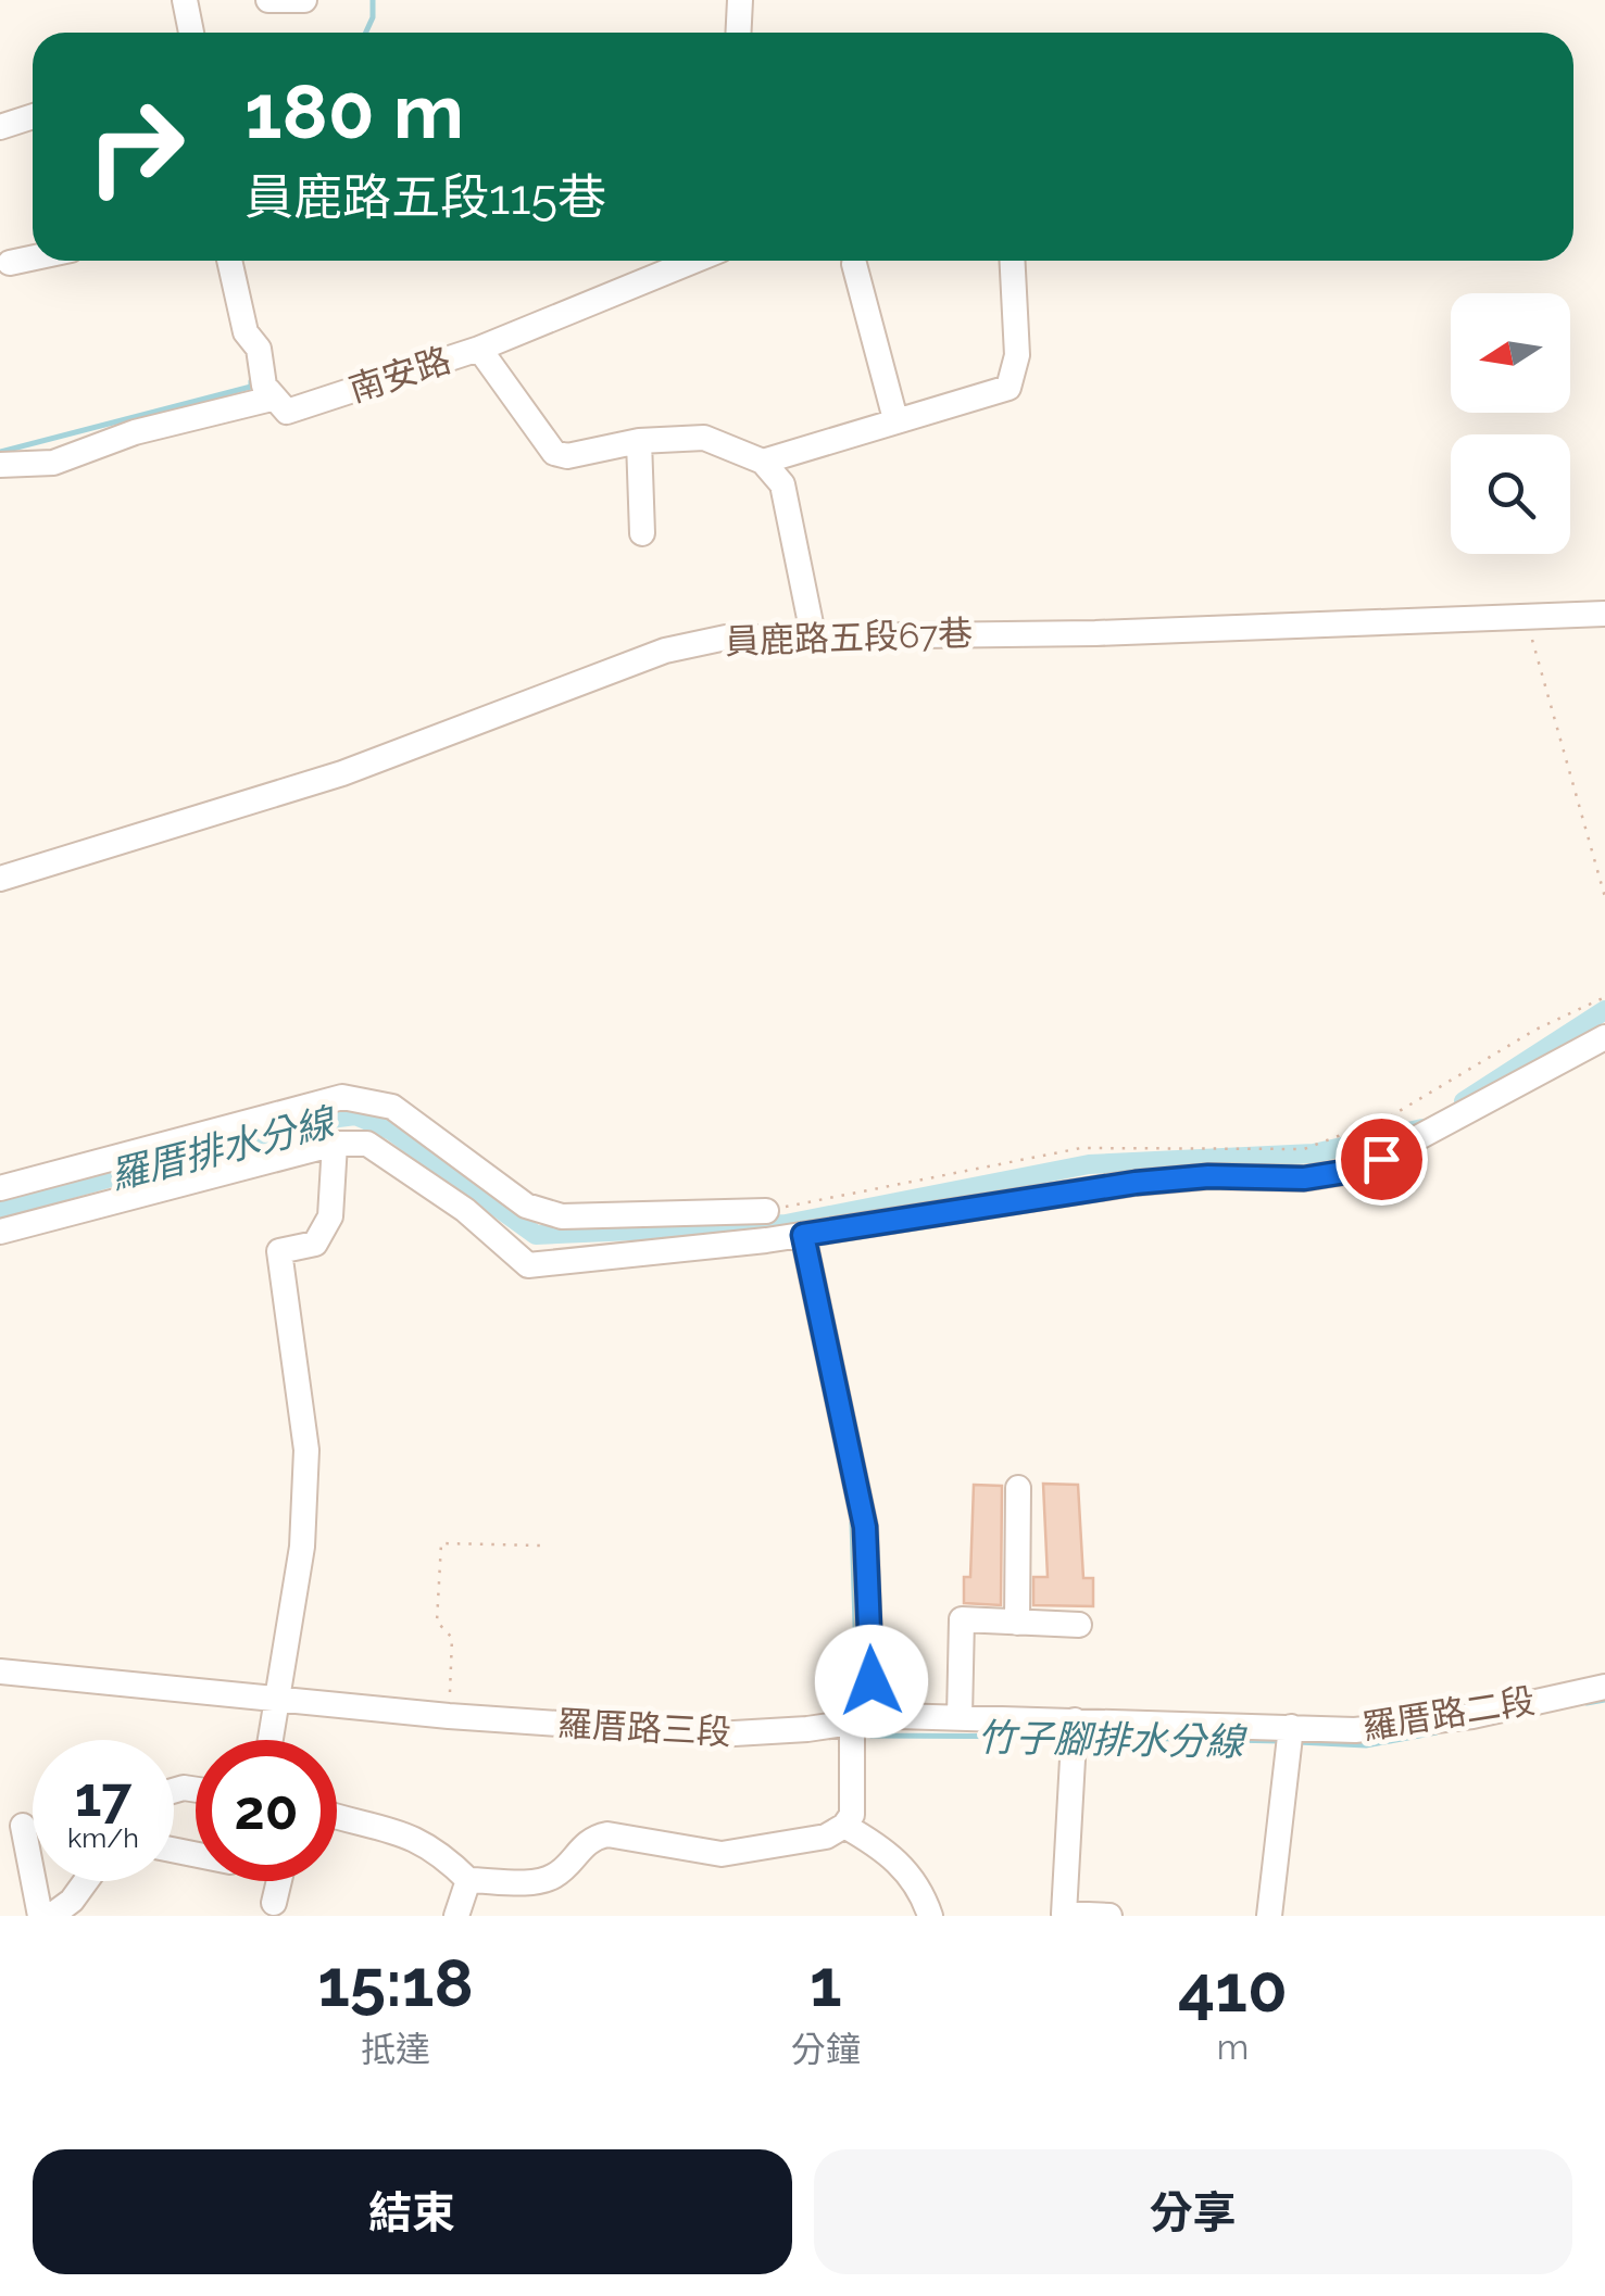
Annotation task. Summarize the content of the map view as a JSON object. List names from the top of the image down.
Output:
{
  "streets": {
    "street": [
      "南安路",
      "員鹿路五段67巷",
      "羅厝路二段",
      "羅厝路三段"
    ]
  },
  "crossings": [
    ["羅厝路二段", "羅厝路三段"]
  ],
  "water": ["羅厝排水分線", "竹子腳排水分線"],
  "north": "left",
  "page": {
    "turn": ["180 m", "員鹿路五段115巷"],
    "speed": "17 km/h",
    "limit": "20",
    "eta": [
      "15:18",
      "抵達",
      "1",
      "分鐘",
      "410",
      "m"
    ],
    "buttons": ["結束", "分享"]
  }
}
